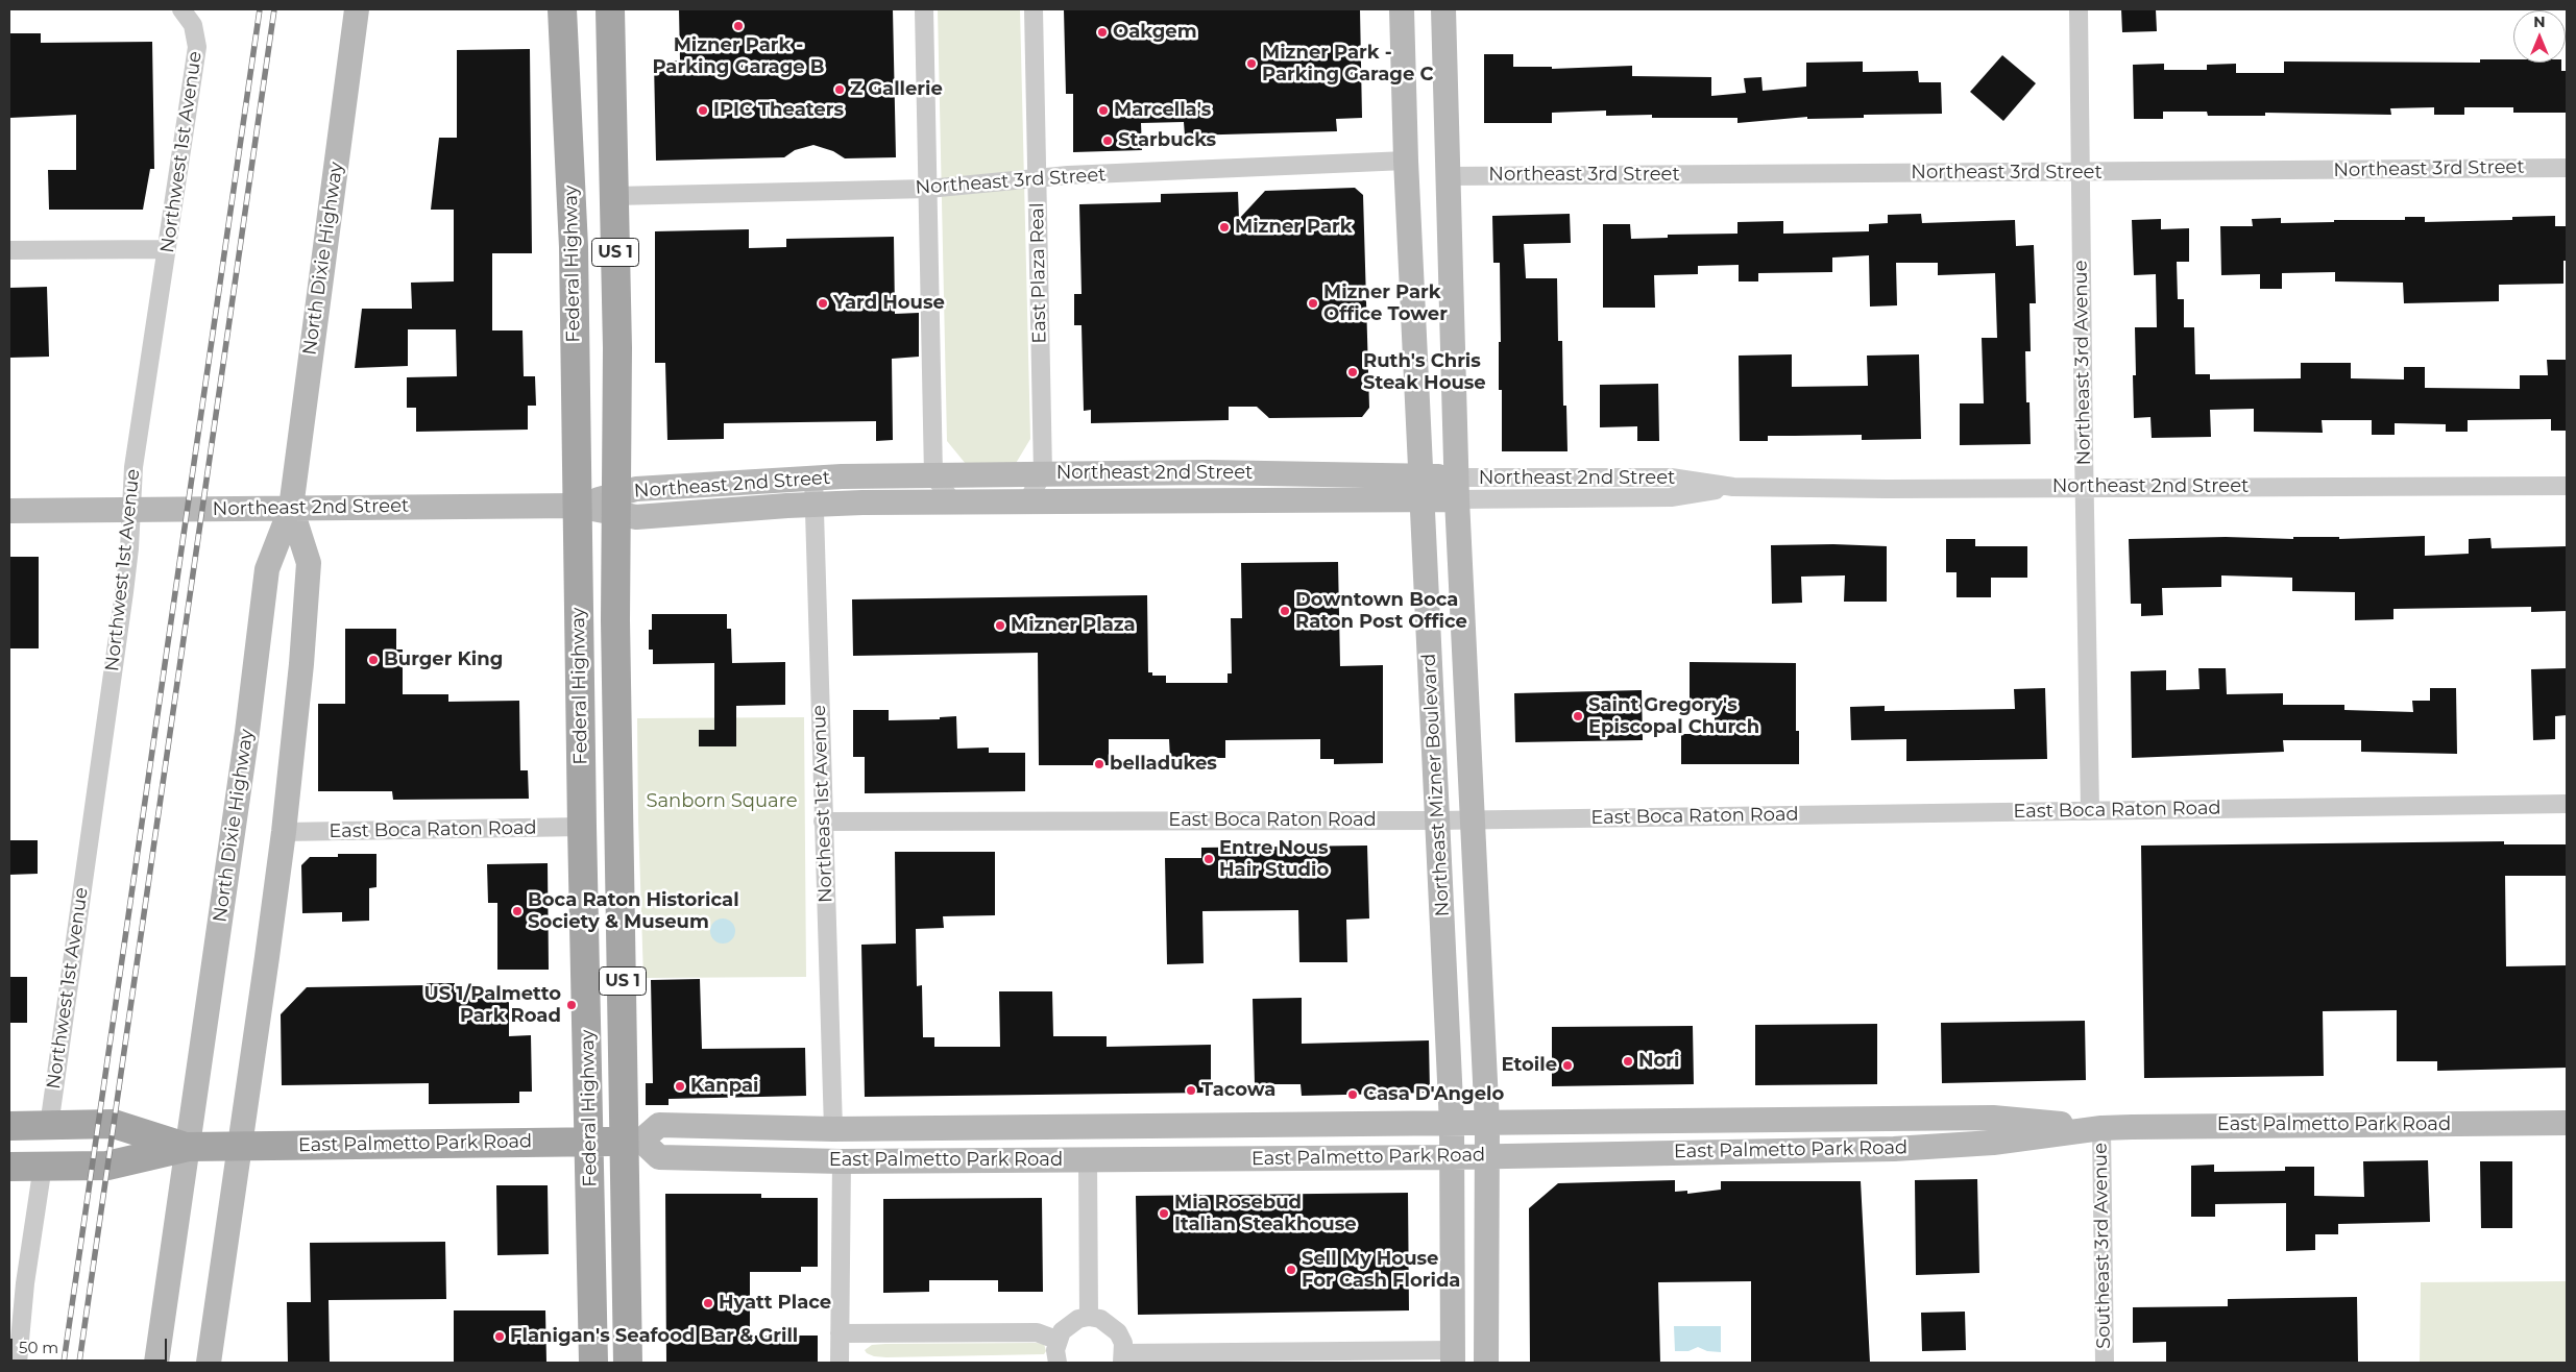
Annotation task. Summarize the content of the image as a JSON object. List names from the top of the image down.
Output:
{
  "streets": {
    "main road": [
      "US 1",
      "North Dixie Highway",
      "Federal Highway",
      "Northeast 2nd Street",
      "Northeast Mizner Boulevard",
      "East Palmetto Park Road"
    ],
    "street": [
      "Northwest 1st Avenue",
      "Northeast 3rd Street",
      "East Plaza Real",
      "Northeast 3rd Avenue",
      "Northeast 1st Avenue",
      "East Boca Raton Road",
      "Southeast 3rd Avenue"
    ]
  },
  "crossings": [
    ["Northwest 1st Avenue", "Northeast 2nd Street"],
    ["Northeast 3rd Street", "Federal Highway"],
    ["Northeast 3rd Street", "East Plaza Real"],
    ["Northeast 3rd Street", "Northeast 3rd Avenue"],
    ["Northeast 3rd Street", "Northeast Mizner Boulevard"],
    ["North Dixie Highway", "Northeast 2nd Street"],
    ["North Dixie Highway", "East Boca Raton Road"],
    ["North Dixie Highway", "East Palmetto Park Road"],
    ["Federal Highway", "Northeast 2nd Street"],
    ["Federal Highway", "East Boca Raton Road"],
    ["Federal Highway", "East Palmetto Park Road"],
    ["East Plaza Real", "Northeast 2nd Street"],
    ["Northeast 3rd Avenue", "Northeast 2nd Street"],
    ["Northeast 3rd Avenue", "East Boca Raton Road"],
    ["Northeast 2nd Street", "Northeast Mizner Boulevard"],
    ["Northeast 2nd Street", "Northeast 1st Avenue"],
    ["Northeast Mizner Boulevard", "East Boca Raton Road"],
    ["Northeast Mizner Boulevard", "East Palmetto Park Road"],
    ["Northeast 1st Avenue", "East Boca Raton Road"],
    ["Northeast 1st Avenue", "East Palmetto Park Road"],
    ["East Palmetto Park Road", "Southeast 3rd Avenue"]
  ],
  "parks": ["Sanborn Square"],
  "places": [
    "Mizner Park - Parking Garage B",
    "Oakgem",
    "Mizner Park - Parking Garage C",
    "Z Gallerie",
    "IPIC Theaters",
    "Marcella's",
    "Starbucks",
    "Mizner Park",
    "Yard House",
    "Mizner Park Office Tower",
    "Ruth's Chris Steak House",
    "Downtown Boca Raton Post Office",
    "Mizner Plaza",
    "Burger King",
    "Saint Gregory's Episcopal Church",
    "belladukes",
    "Entre Nous Hair Studio",
    "Boca Raton Historical Society & Museum",
    "US 1/Palmetto Park Road",
    "Nori",
    "Etoile",
    "Kanpai",
    "Tacowa",
    "Casa D'Angelo",
    "Mia Rosebud Italian Steakhouse",
    "Sell My House For Cash Florida",
    "Hyatt Place",
    "Flanigan's Seafood Bar & Grill"
  ],
  "scale_bar": "50 m",
  "north": "top"
}
